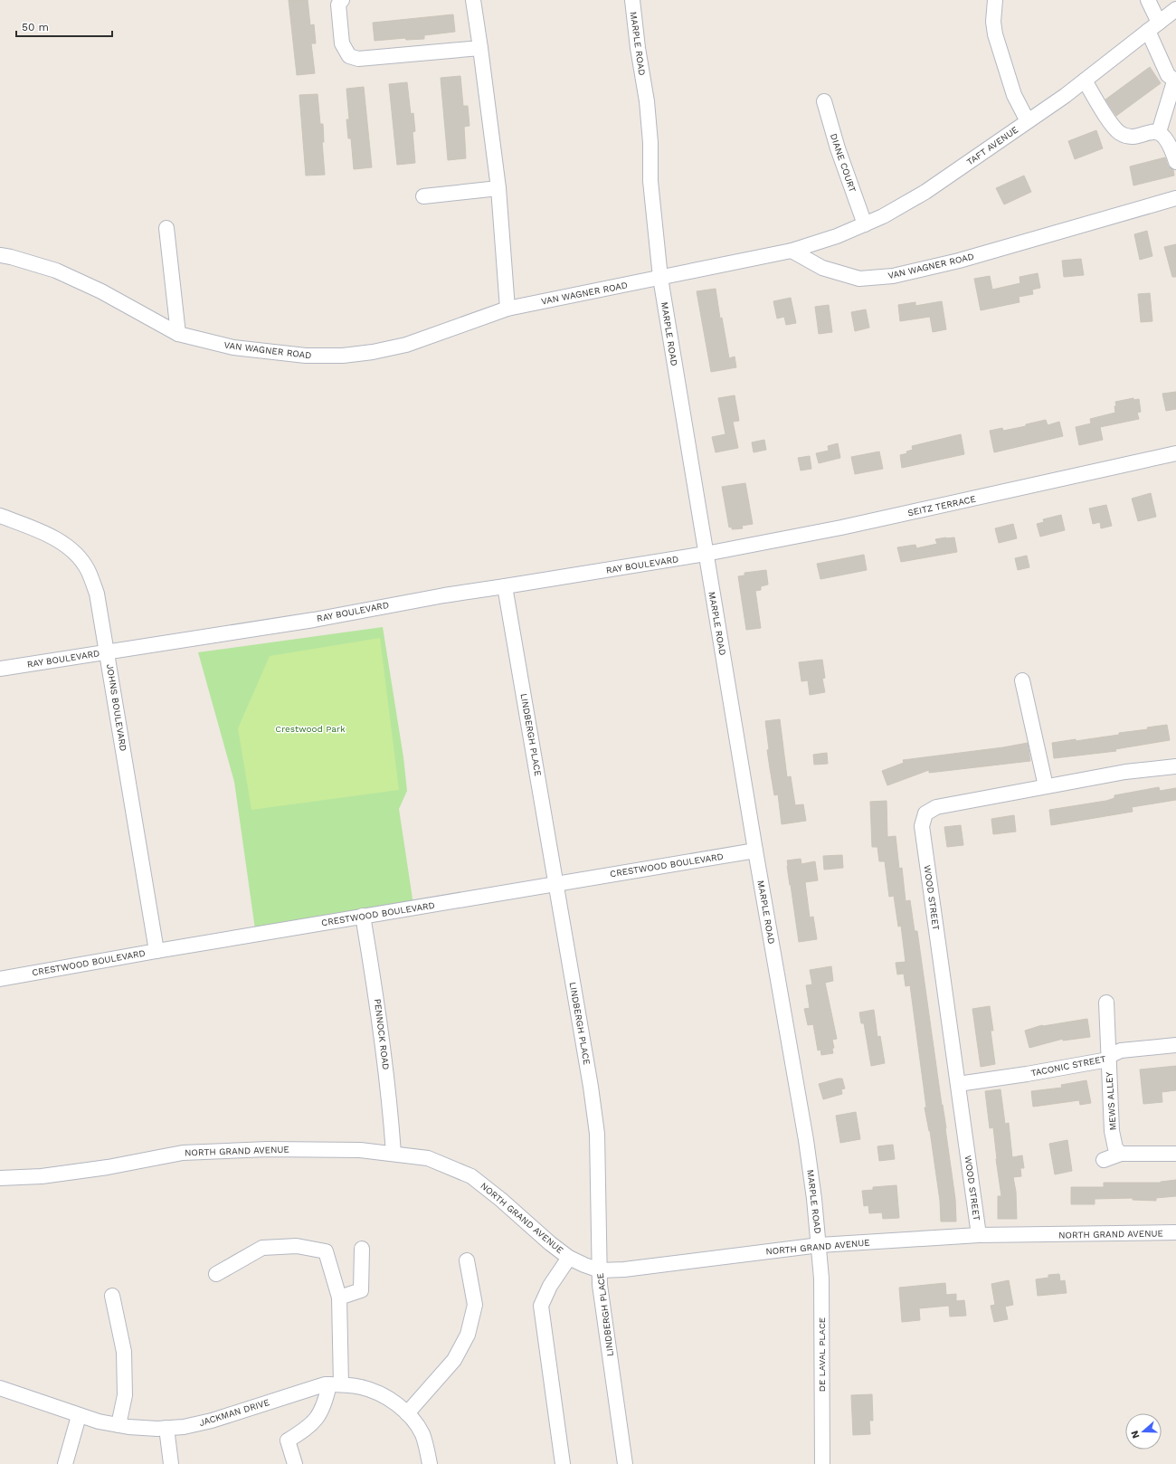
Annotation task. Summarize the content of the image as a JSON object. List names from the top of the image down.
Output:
{
  "streets": {
    "street": [
      "MARPLE ROAD",
      "TAFT AVENUE",
      "DIANE COURT",
      "VAN WAGNER ROAD",
      "SEITZ TERRACE",
      "RAY BOULEVARD",
      "JOHNS BOULEVARD",
      "LINDBERGH PLACE",
      "CRESTWOOD BOULEVARD",
      "WOOD STREET",
      "PENNOCK ROAD",
      "TACONIC STREET",
      "MEWS ALLEY",
      "NORTH GRAND AVENUE",
      "DE LAVAL PLACE",
      "JACKMAN DRIVE"
    ]
  },
  "crossings": [
    ["MARPLE ROAD", "VAN WAGNER ROAD"],
    ["MARPLE ROAD", "SEITZ TERRACE"],
    ["MARPLE ROAD", "RAY BOULEVARD"],
    ["MARPLE ROAD", "CRESTWOOD BOULEVARD"],
    ["MARPLE ROAD", "NORTH GRAND AVENUE"],
    ["MARPLE ROAD", "DE LAVAL PLACE"],
    ["TAFT AVENUE", "DIANE COURT"],
    ["TAFT AVENUE", "VAN WAGNER ROAD"],
    ["SEITZ TERRACE", "RAY BOULEVARD"],
    ["RAY BOULEVARD", "JOHNS BOULEVARD"],
    ["RAY BOULEVARD", "LINDBERGH PLACE"],
    ["JOHNS BOULEVARD", "CRESTWOOD BOULEVARD"],
    ["LINDBERGH PLACE", "CRESTWOOD BOULEVARD"],
    ["LINDBERGH PLACE", "NORTH GRAND AVENUE"],
    ["CRESTWOOD BOULEVARD", "PENNOCK ROAD"],
    ["WOOD STREET", "TACONIC STREET"],
    ["WOOD STREET", "NORTH GRAND AVENUE"],
    ["PENNOCK ROAD", "NORTH GRAND AVENUE"],
    ["TACONIC STREET", "MEWS ALLEY"],
    ["NORTH GRAND AVENUE", "DE LAVAL PLACE"]
  ],
  "parks": ["Crestwood Park"],
  "scale_bar": "50 m",
  "north": "left"
}
